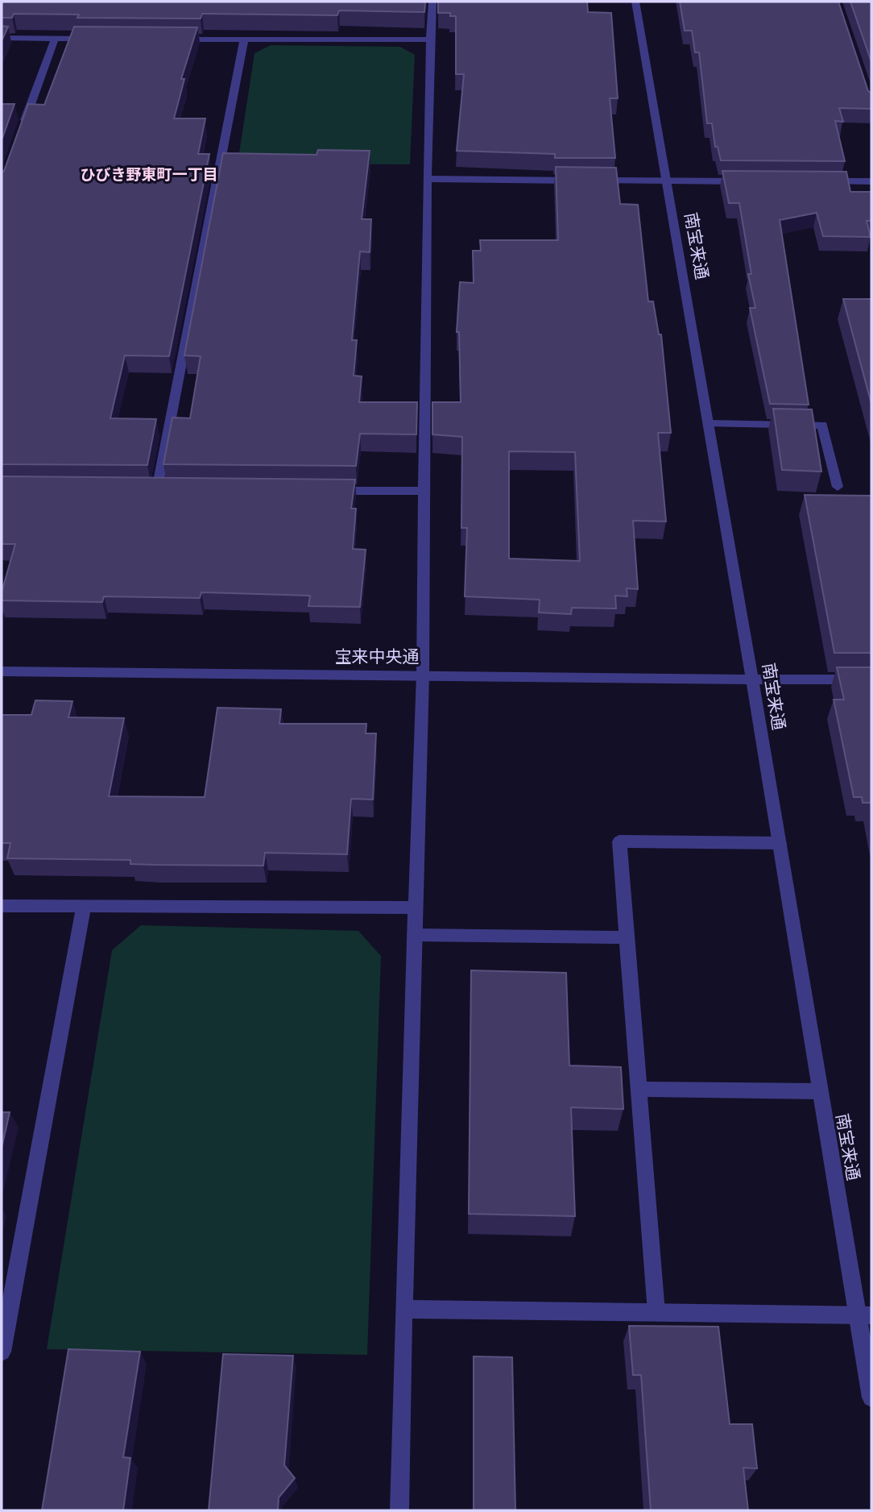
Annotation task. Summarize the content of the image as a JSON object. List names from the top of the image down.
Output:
{
  "streets": {
    "street": ["南宝来通", "宝来中央通"]
  },
  "crossings": [
    ["南宝来通", "宝来中央通"]
  ],
  "districts": ["ひびき野東町一丁目"]
}
